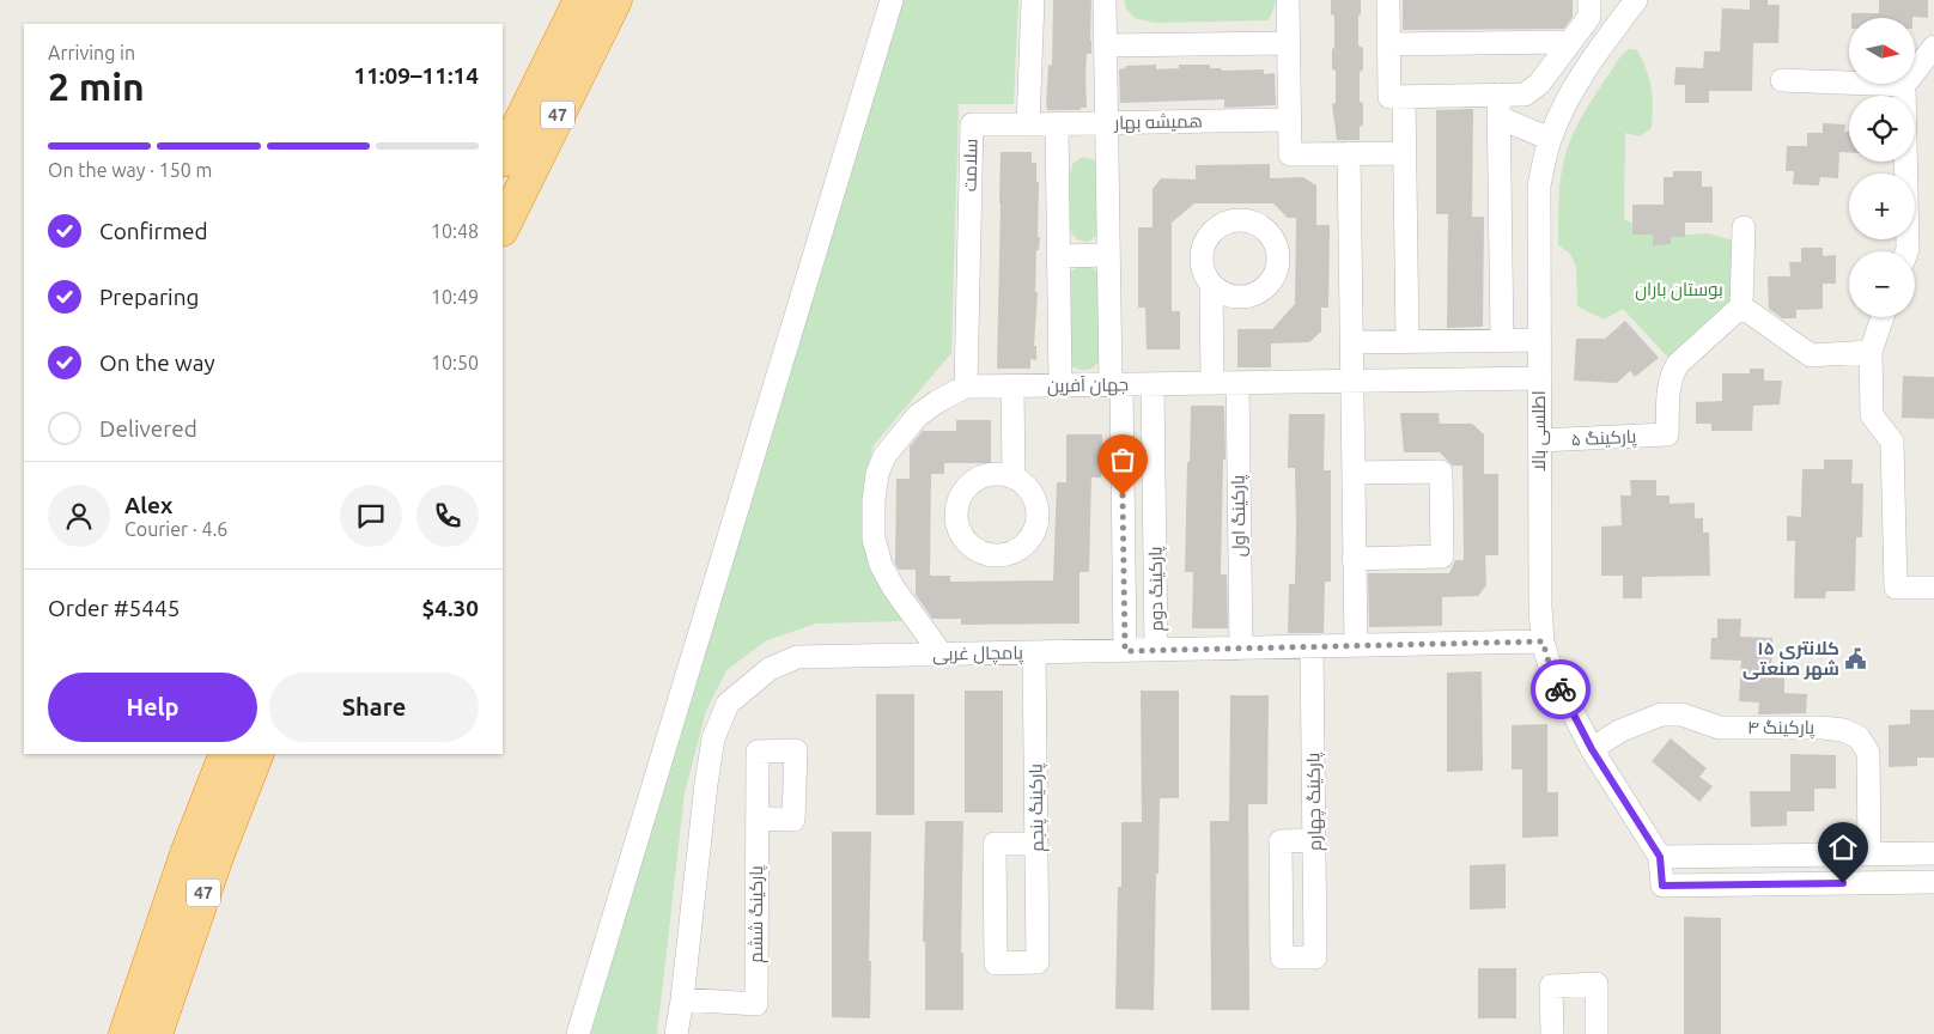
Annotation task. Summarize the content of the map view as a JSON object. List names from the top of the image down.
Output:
{
  "streets": {
    "highway": ["47"],
    "street": [
      "همیشه بهار",
      "سلامت",
      "جهان آفرین",
      "اطلسی بالا",
      "پارکینگ ۵",
      "پارکینگ اول",
      "پارکینگ دوم",
      "پامچال غربی",
      "پارکینگ ۴",
      "پارکینگ چهارم",
      "پارکینگ پنجم",
      "پارکینگ ششم"
    ]
  },
  "crossings": [
    ["همیشه بهار", "سلامت"],
    ["همیشه بهار", "پارکینگ دوم"],
    ["سلامت", "جهان آفرین"],
    ["جهان آفرین", "اطلسی بالا"],
    ["جهان آفرین", "پارکینگ اول"],
    ["جهان آفرین", "پارکینگ دوم"],
    ["جهان آفرین", "پامچال غربی"],
    ["اطلسی بالا", "پارکینگ ۵"],
    ["اطلسی بالا", "پامچال غربی"],
    ["اطلسی بالا", "پارکینگ ۴"],
    ["پارکینگ اول", "پامچال غربی"],
    ["پارکینگ دوم", "پامچال غربی"],
    ["پامچال غربی", "پارکینگ چهارم"],
    ["پامچال غربی", "پارکینگ پنجم"],
    ["پامچال غربی", "پارکینگ ششم"]
  ],
  "parks": ["بوستان باران"],
  "places": {
    "public building": ["کلانتری ۱۵ شهر صنعتی"]
  },
  "north": "right",
  "page": {
    "map_buttons": ["+", "−"],
    "heading": ["2 min", "Arriving in", "11:09–11:14"],
    "panel": [
      "Alex",
      "Courier · 4.6",
      "Order #5445",
      "$4.30"
    ],
    "bar": "On the way · 150 m",
    "list": [
      ["Confirmed", "10:48"],
      ["Preparing", "10:49"],
      ["On the way", "10:50"],
      "Delivered"
    ],
    "buttons": ["Help", "Share"]
  }
}
